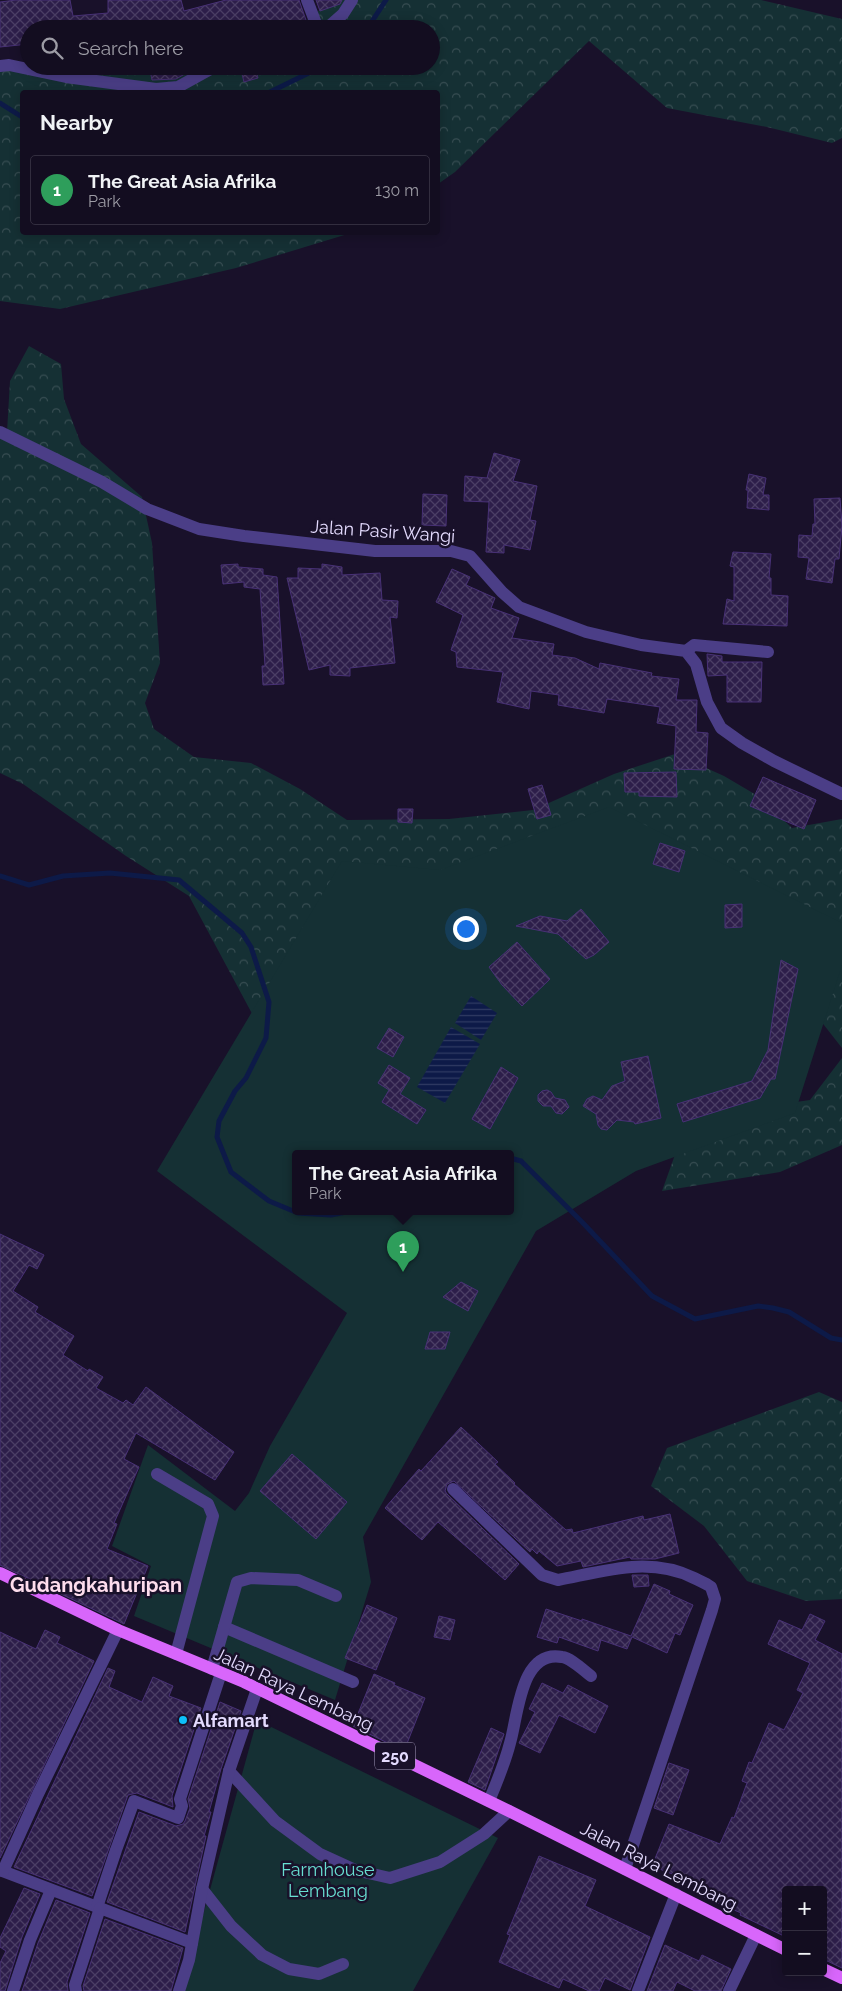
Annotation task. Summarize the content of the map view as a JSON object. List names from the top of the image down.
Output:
{
  "streets": {
    "main road": ["Jalan Raya Lembang", "250"],
    "street": ["Jalan Pasir Wangi"]
  },
  "districts": ["Gudangkahuripan"],
  "parks": ["Farmhouse Lembang"],
  "places": ["Alfamart"],
  "page": {
    "search": "Search here",
    "heading": "Nearby",
    "list": [
      {
        "mark": "1",
        "name": "The Great Asia Afrika",
        "note": "Park",
        "value": "130 m"
      }
    ],
    "popup": ["The Great Asia Afrika", "Park"],
    "pins": "1",
    "map_buttons": ["+", "−"]
  }
}
